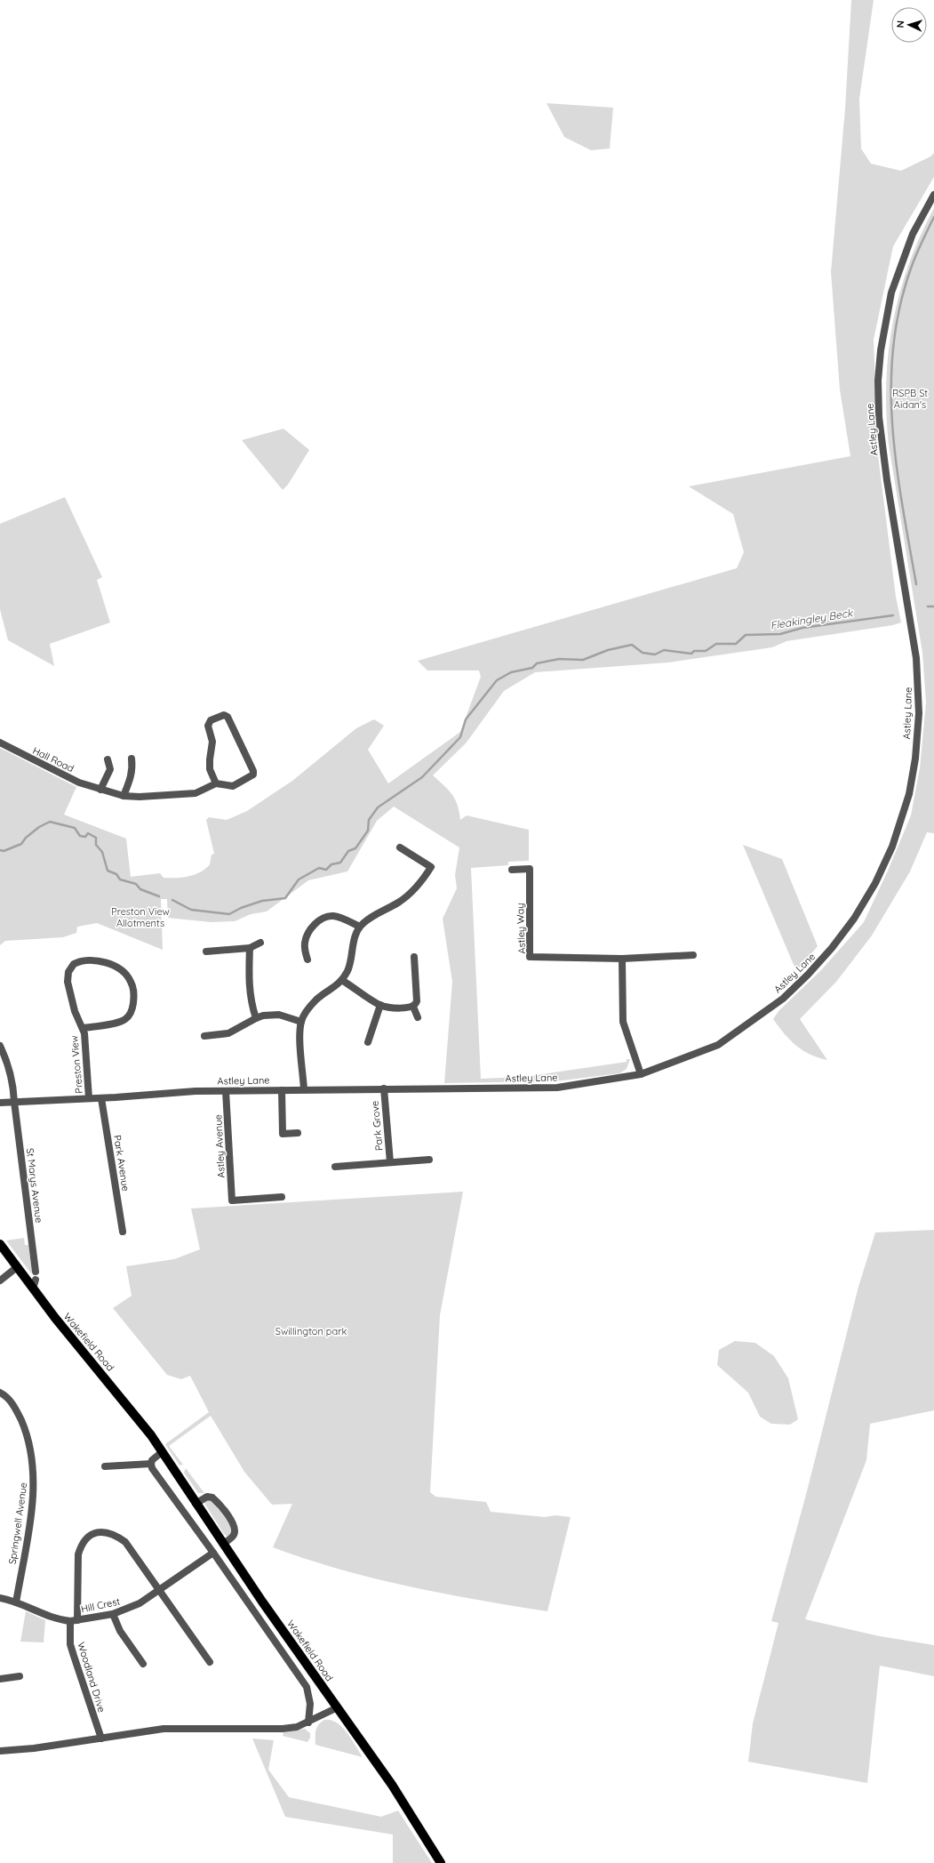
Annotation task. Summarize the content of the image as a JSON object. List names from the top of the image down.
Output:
{
  "streets": {
    "main road": ["Wakefield Road"],
    "street": [
      "Astley Lane",
      "Hall Road",
      "Astley Way",
      "Preston View",
      "Park Grove",
      "Astley Avenue",
      "Park Avenue",
      "St Marys Avenue",
      "Springwell Avenue",
      "Hill Crest",
      "Woodland Drive"
    ]
  },
  "crossings": [
    ["Astley Lane", "Preston View"],
    ["Astley Lane", "Park Grove"],
    ["Astley Lane", "Astley Avenue"],
    ["Astley Lane", "Park Avenue"],
    ["Astley Lane", "St Marys Avenue"],
    ["Springwell Avenue", "Hill Crest"],
    ["Hill Crest", "Woodland Drive"]
  ],
  "water": ["Fleakingley Beck"],
  "parks": ["RSPB St Aidan's", "Preston View Allotments", "Swillington park"],
  "north": "left"
}
